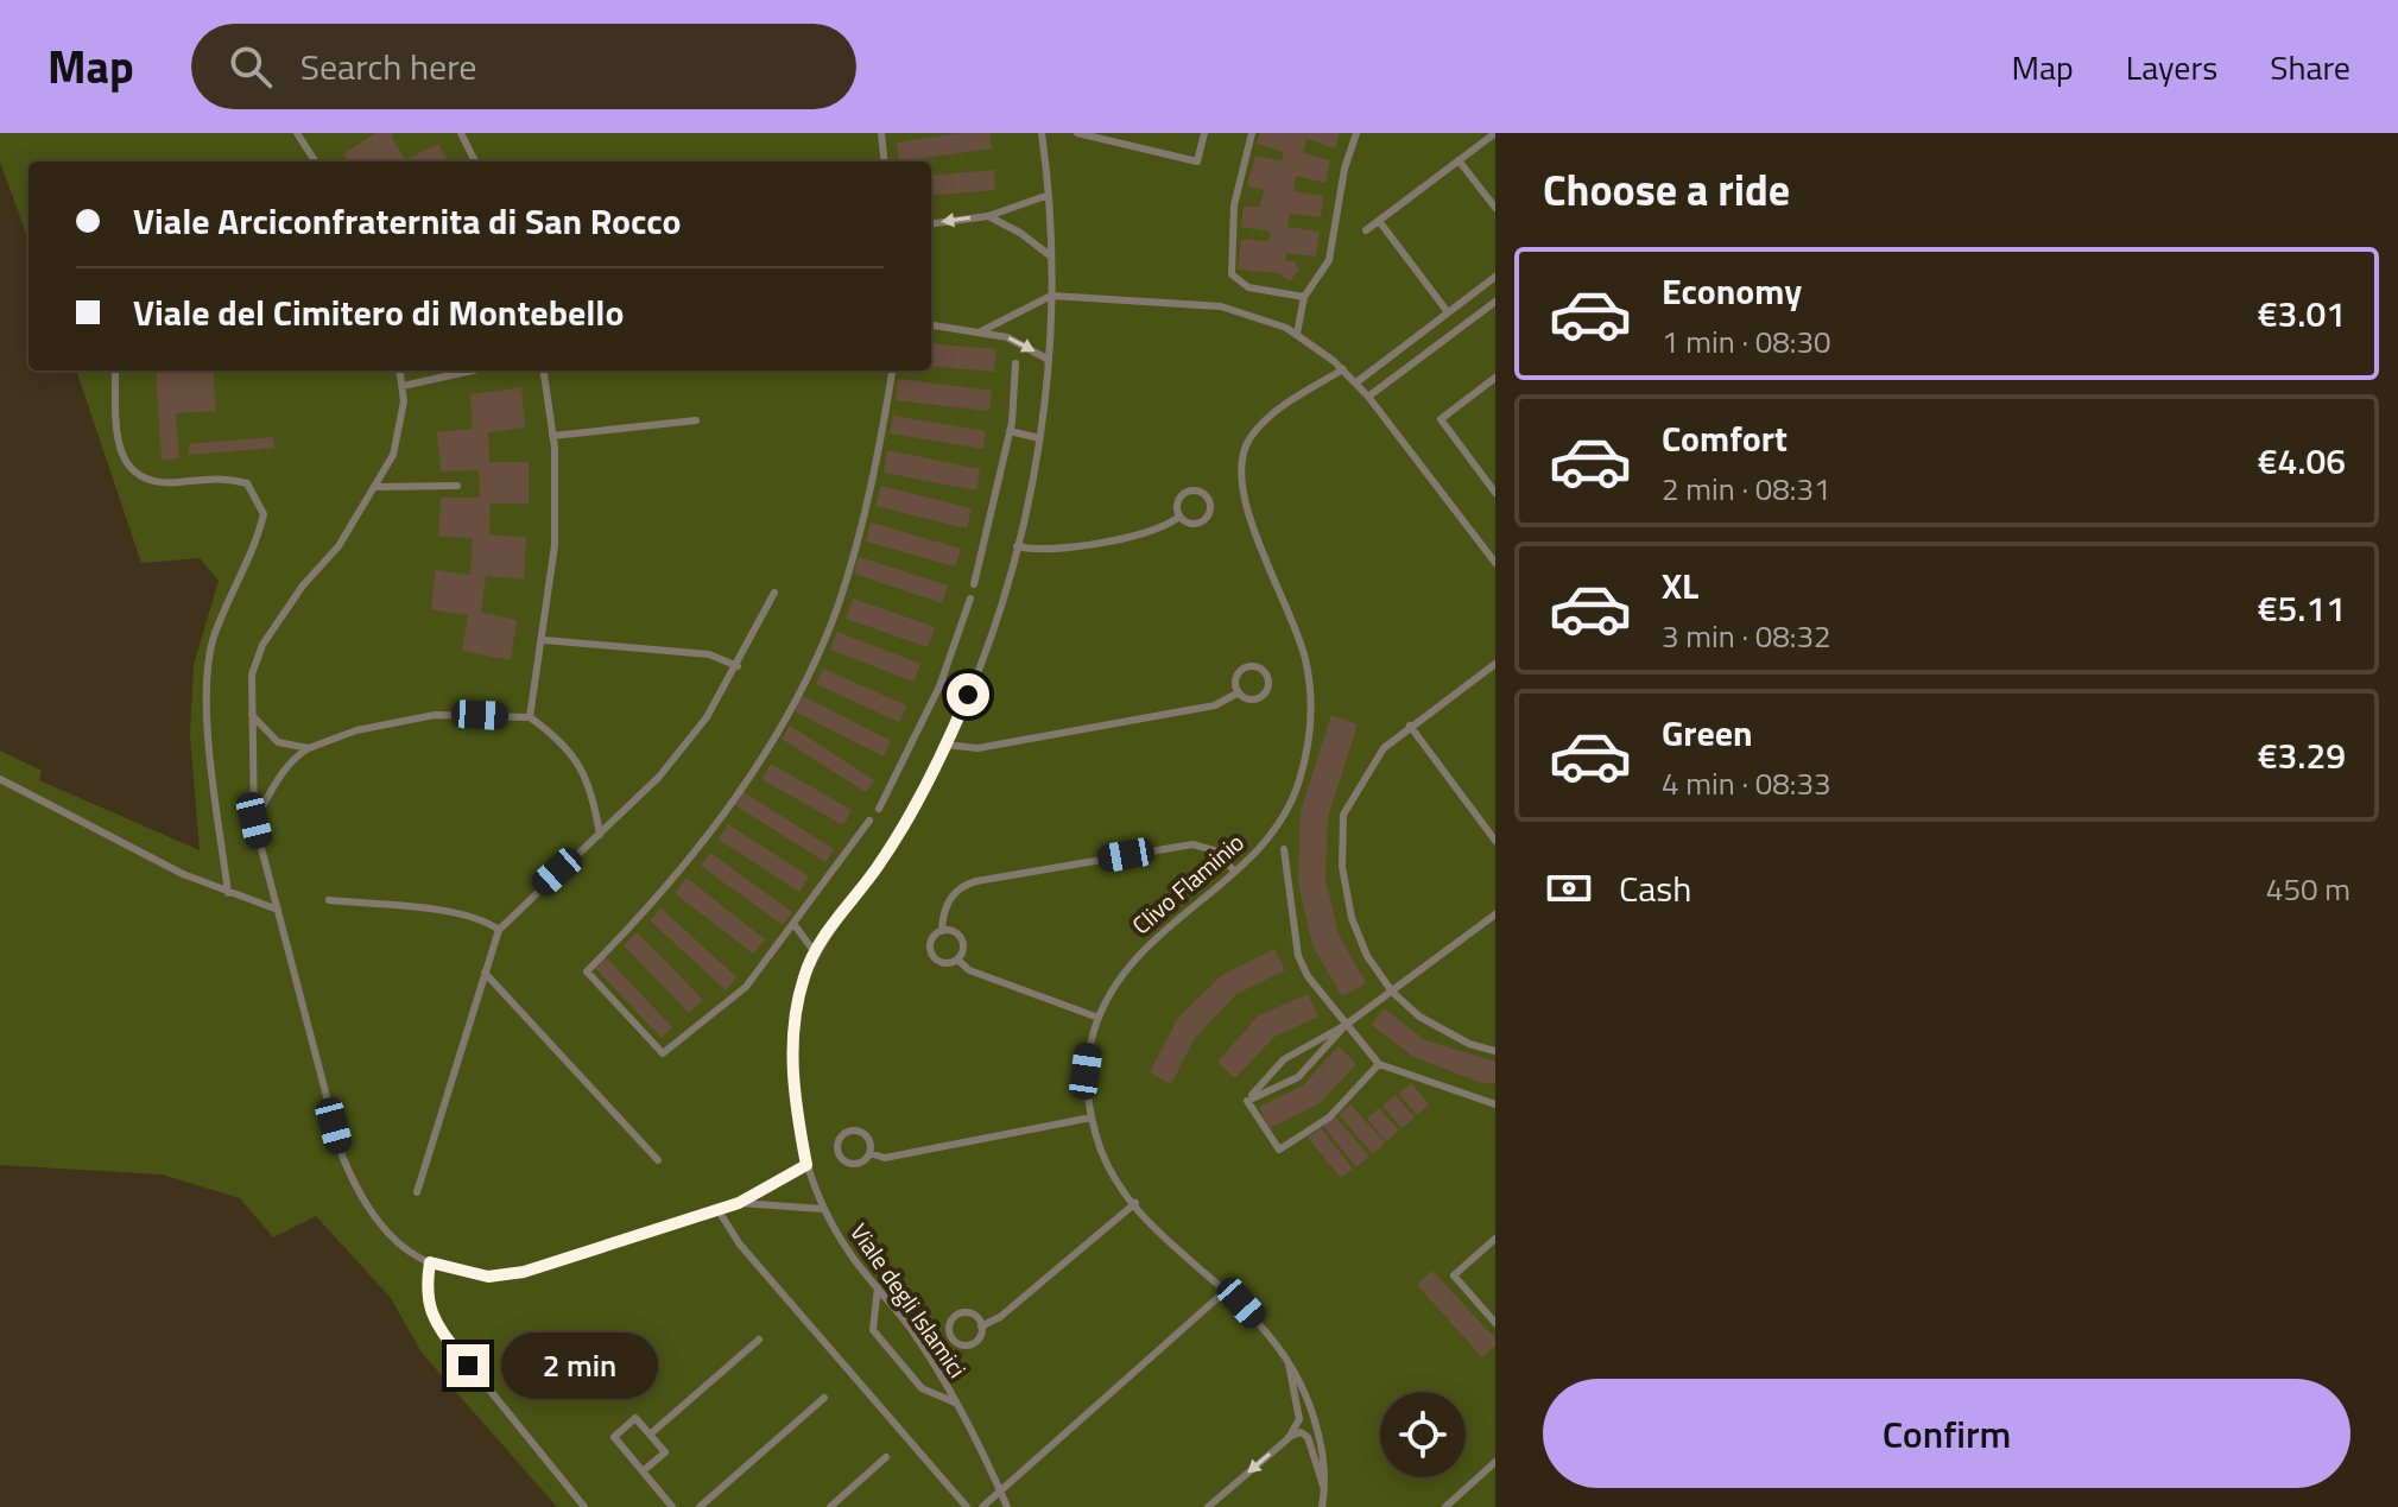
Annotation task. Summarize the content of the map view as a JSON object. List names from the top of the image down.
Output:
{
  "streets": {
    "lane": ["Clivo Flaminio", "Viale degli Islamici"]
  },
  "page": {
    "header": "Map",
    "search": "Search here",
    "nav": ["Map", "Layers", "Share"],
    "heading": "Choose a ride",
    "banner": ["Viale Arciconfraternita di San Rocco", "Viale del Cimitero di Montebello"],
    "list": [
      {
        "name": "Economy",
        "note": "1 min · 08:30",
        "value": "€3.01"
      },
      {
        "name": "Comfort",
        "note": "2 min · 08:31",
        "value": "€4.06"
      },
      {
        "name": "XL",
        "note": "3 min · 08:32",
        "value": "€5.11"
      },
      {
        "name": "Green",
        "note": "4 min · 08:33",
        "value": "€3.29"
      }
    ],
    "pay": ["Cash", "450 m"],
    "bubble": "2 min",
    "buttons": "Confirm"
  }
}
